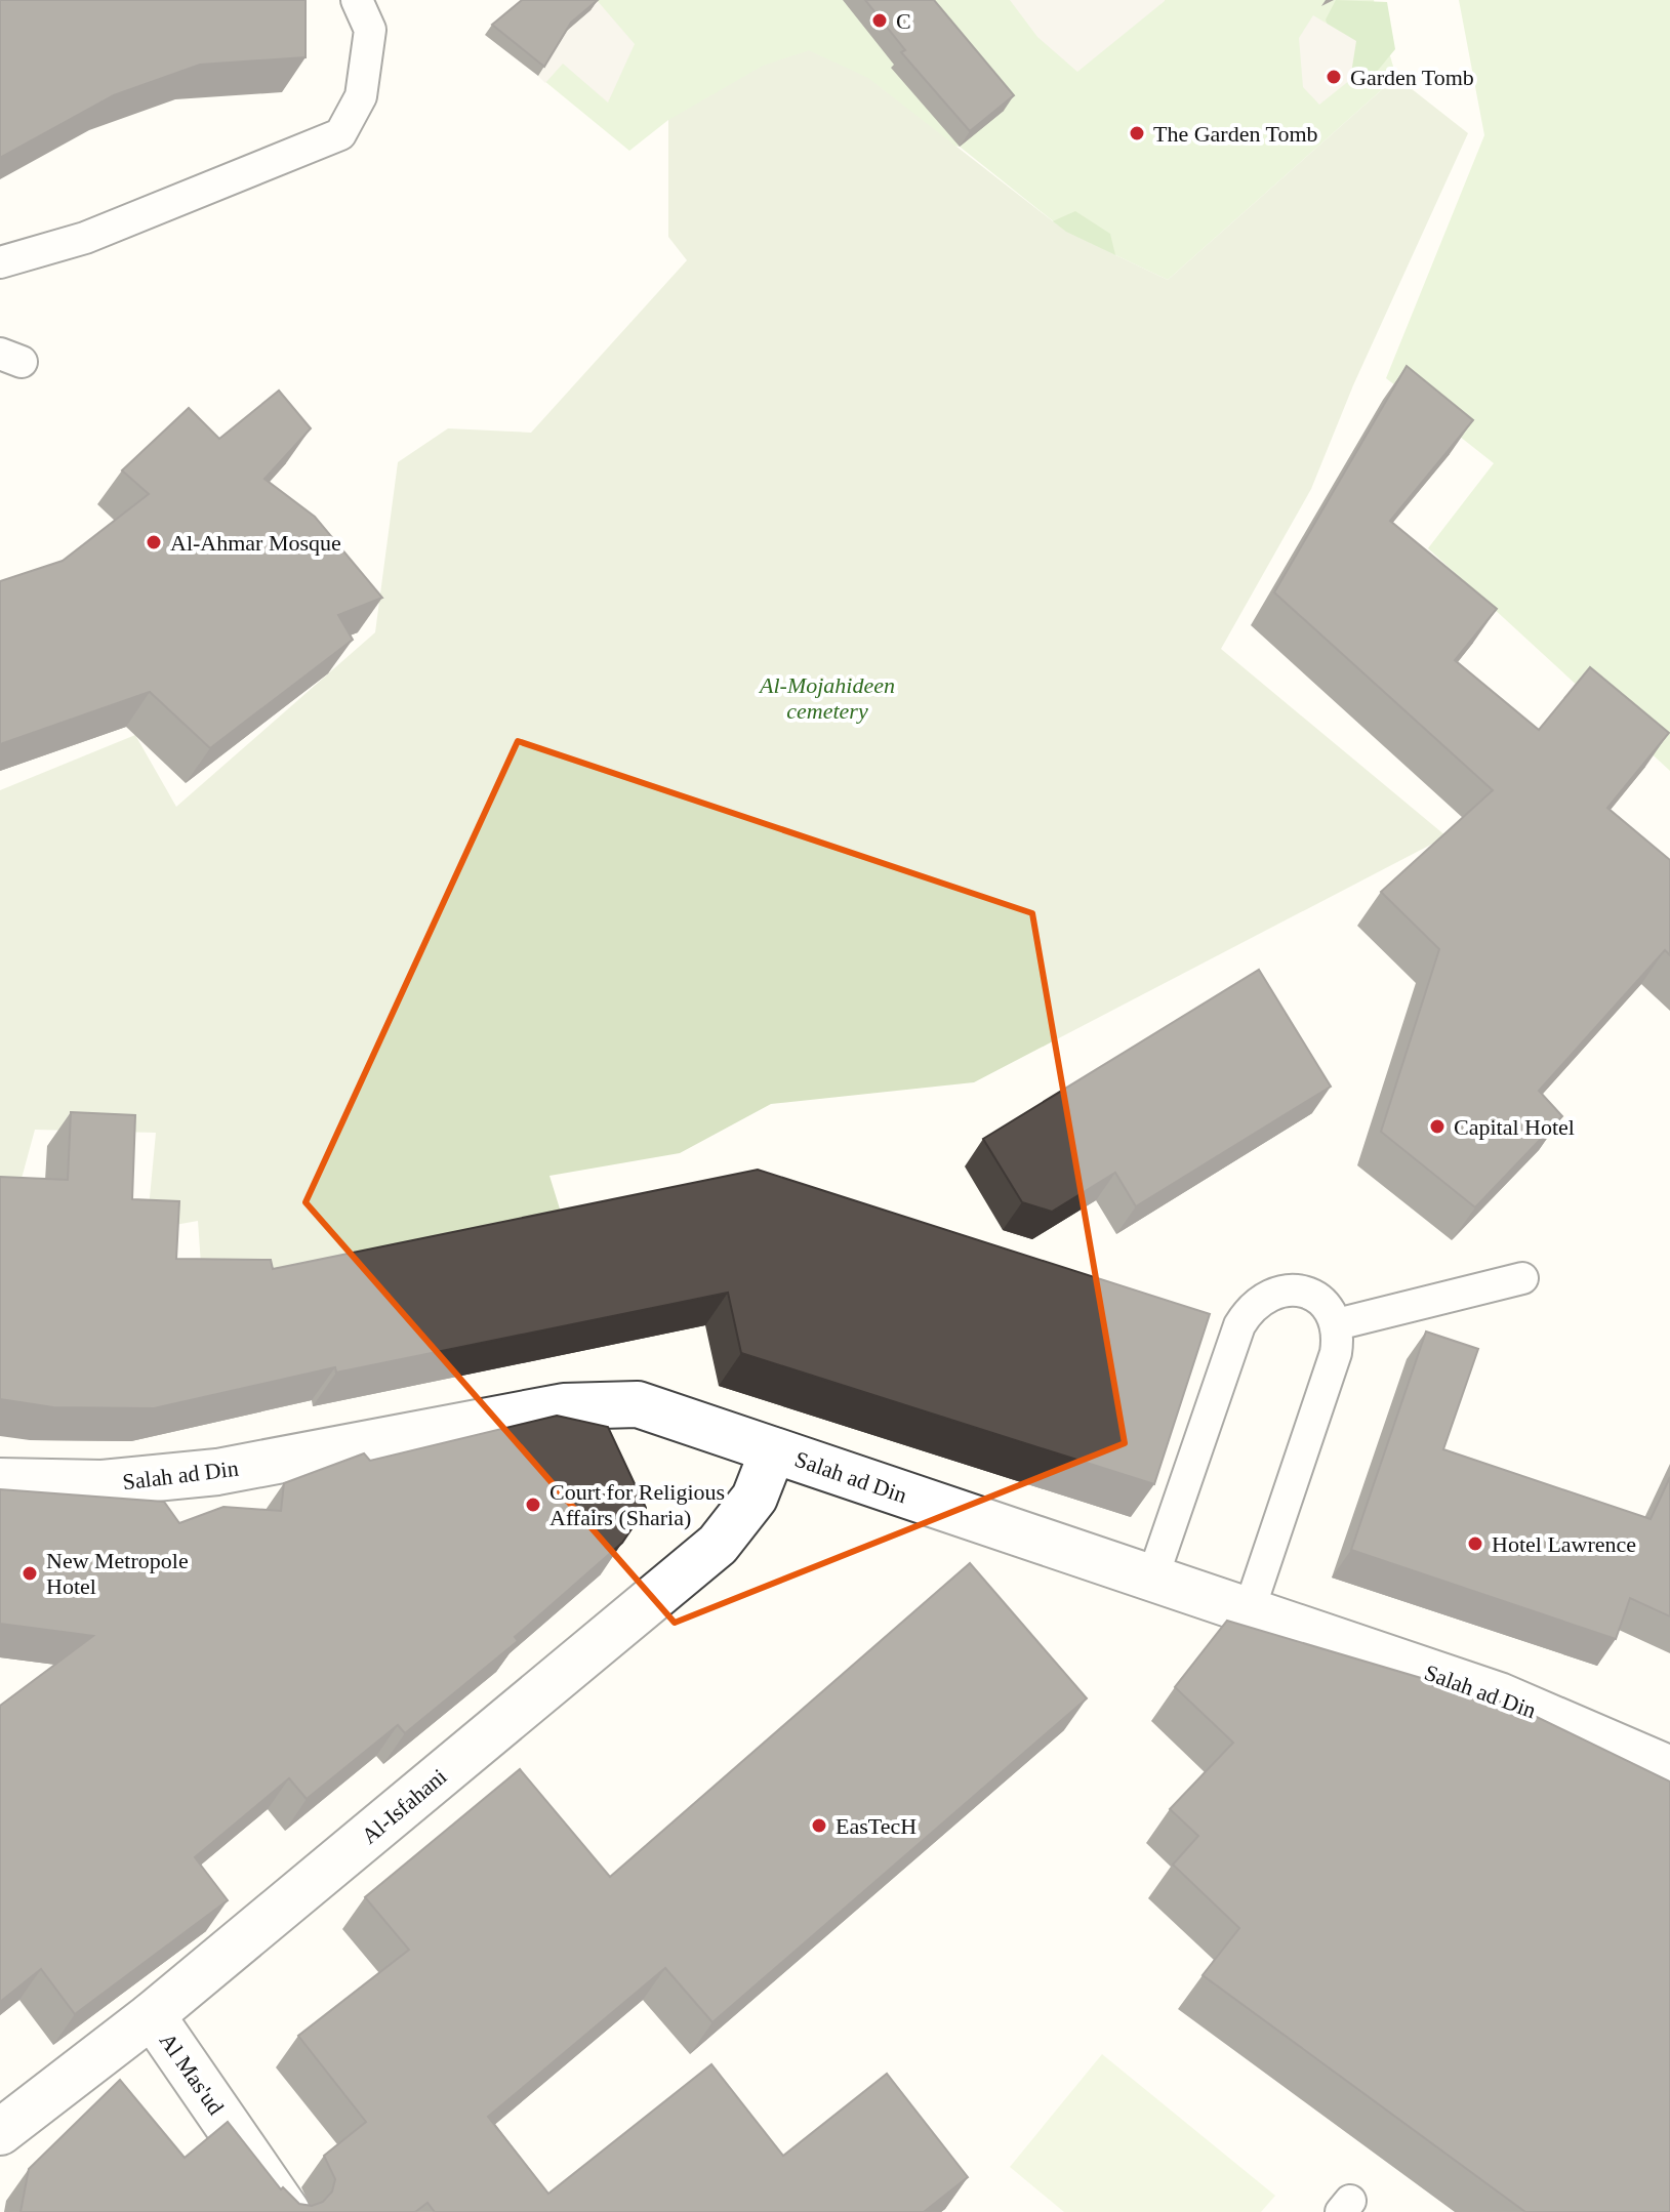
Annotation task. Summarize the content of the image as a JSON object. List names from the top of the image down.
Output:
{
  "streets": {
    "street": ["Salah ad Din", "Al-Isfahani", "Al Mas'ud"]
  },
  "crossings": [
    ["Salah ad Din", "Al-Isfahani"],
    ["Al-Isfahani", "Al Mas'ud"]
  ],
  "parks": ["Al-Mojahideen cemetery"],
  "places": [
    "C",
    "Garden Tomb",
    "The Garden Tomb",
    "Al-Ahmar Mosque",
    "Capital Hotel",
    "Court for Religious Affairs (Sharia)",
    "Hotel Lawrence",
    "New Metropole Hotel",
    "EasTecH"
  ]
}
